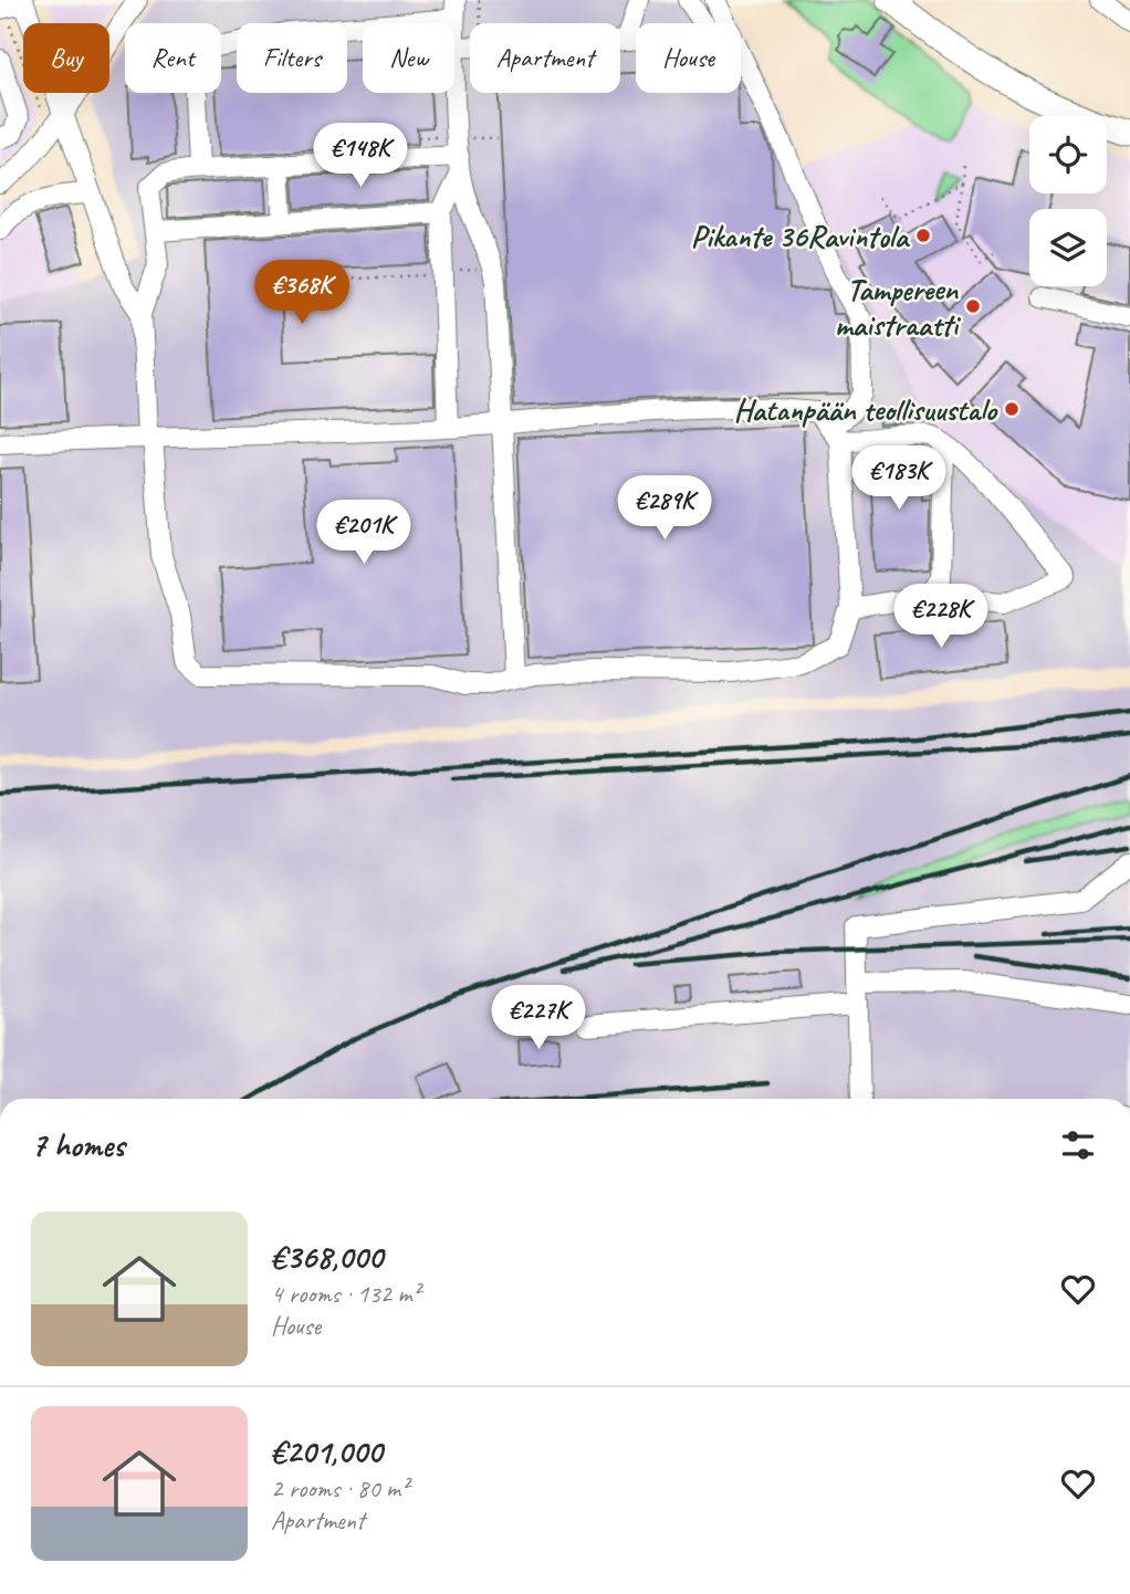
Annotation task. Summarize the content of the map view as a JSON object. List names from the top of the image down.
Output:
{
  "places": ["Pikante 36Ravintola", "Tampereen maistraatti", "Hatanpään teollisuustalo"],
  "page": {
    "chip": [
      "Buy",
      "Rent",
      "Filters",
      "New",
      "Apartment",
      "House"
    ],
    "price": [
      "€148K",
      "€368K",
      "€183K",
      "€289K",
      "€201K",
      "€228K",
      "€227K"
    ],
    "heading": "7 homes",
    "list": [
      {
        "name": "€368,000",
        "note": "4 rooms · 132 m² · House"
      },
      {
        "name": "€201,000",
        "note": "2 rooms · 80 m² · Apartment"
      }
    ]
  }
}
